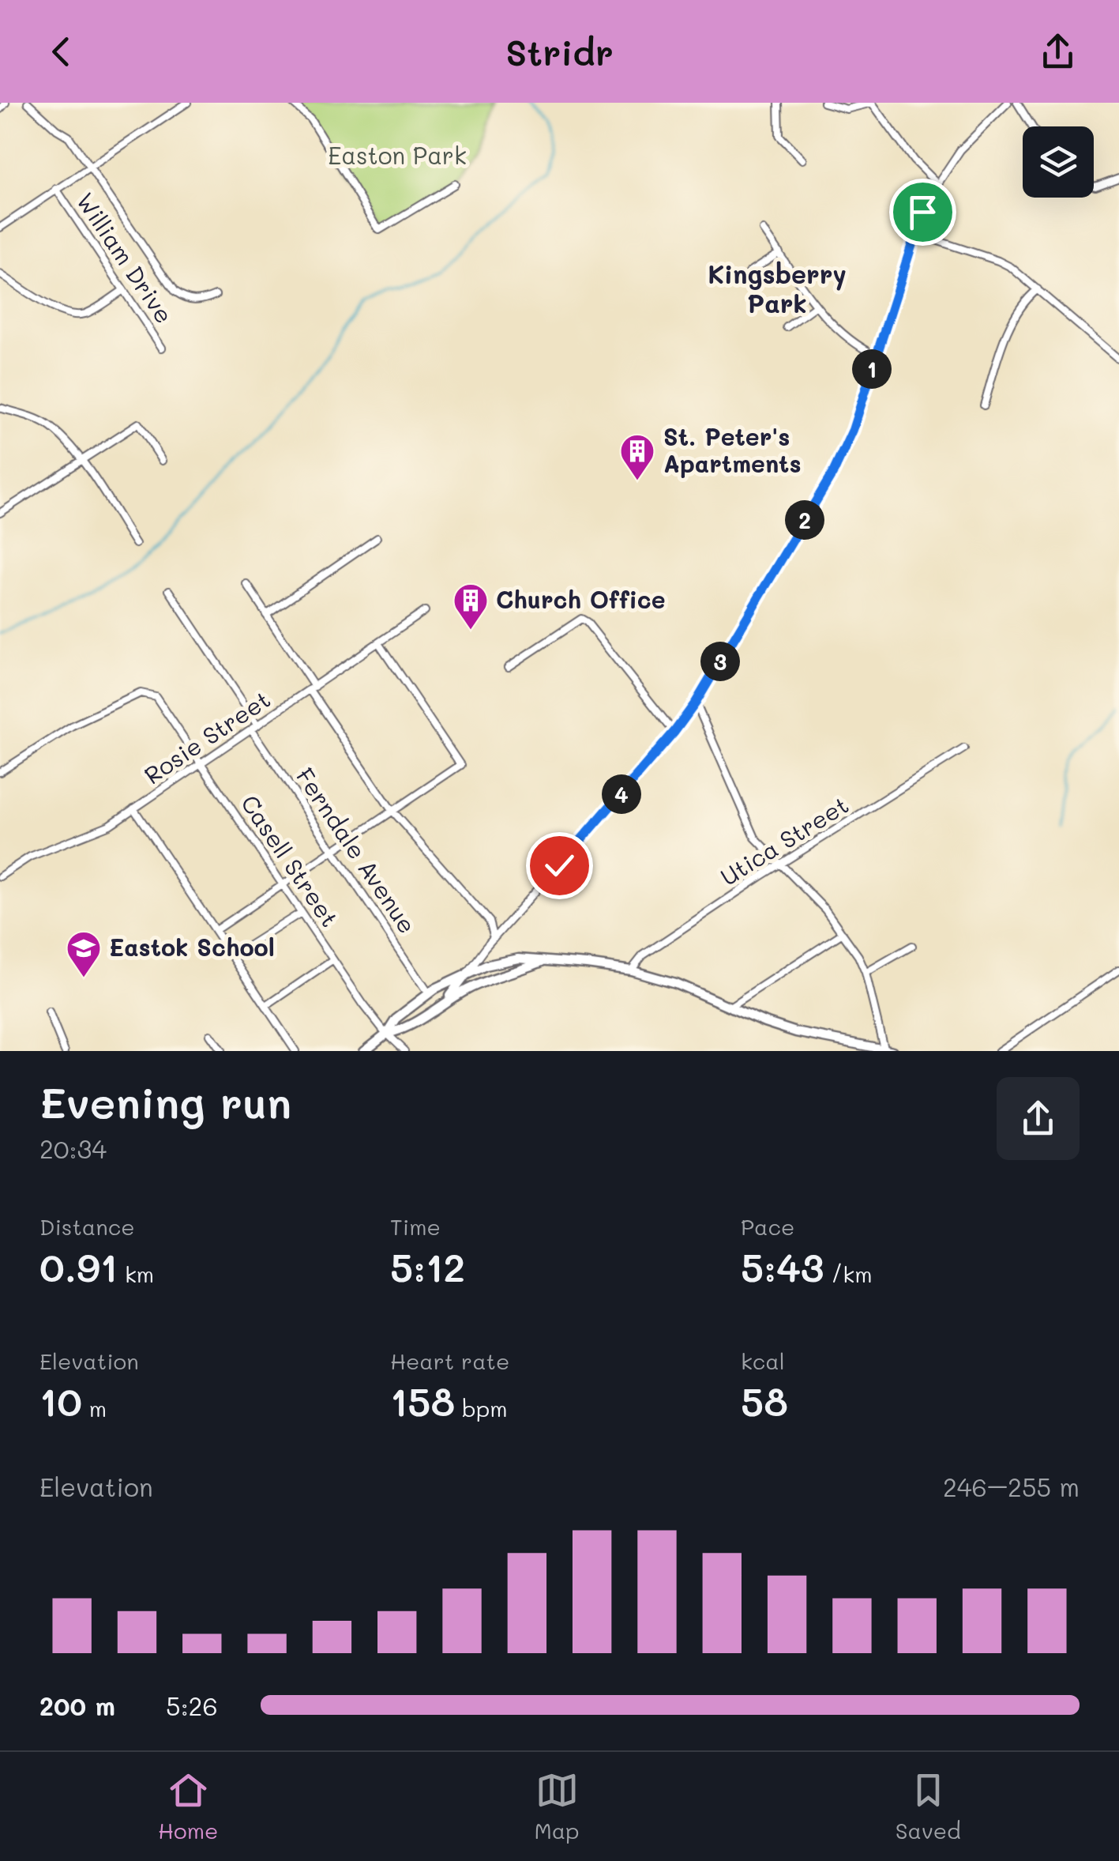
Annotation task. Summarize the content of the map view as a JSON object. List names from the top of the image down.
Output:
{
  "streets": {
    "street": [
      "William Drive",
      "Rosie Street",
      "Utica Street",
      "Ferndale Avenue",
      "Casell Street"
    ]
  },
  "crossings": [
    ["Rosie Street", "Ferndale Avenue"],
    ["Rosie Street", "Casell Street"]
  ],
  "districts": ["Kingsberry Park"],
  "parks": ["Easton Park"],
  "places": {
    "building": ["St. Peter's Apartments", "Church Office"],
    "school or university": ["Eastok School"]
  },
  "page": {
    "header": "Stridr",
    "pins": [
      "1",
      "2",
      "3",
      "4"
    ],
    "heading": ["Evening run", "20:34"],
    "stats": [
      ["Distance", "0.91 km"],
      ["Time", "5:12"],
      ["Pace", "5:43 /km"],
      ["Elevation", "10 m"],
      ["Heart rate", "158 bpm"],
      ["kcal", "58"]
    ],
    "chart": ["Elevation", "246–255 m"],
    "list": [
      {
        "name": "200 m",
        "note": "5:26"
      }
    ],
    "tabs": ["Home", "Map", "Saved"]
  }
}
